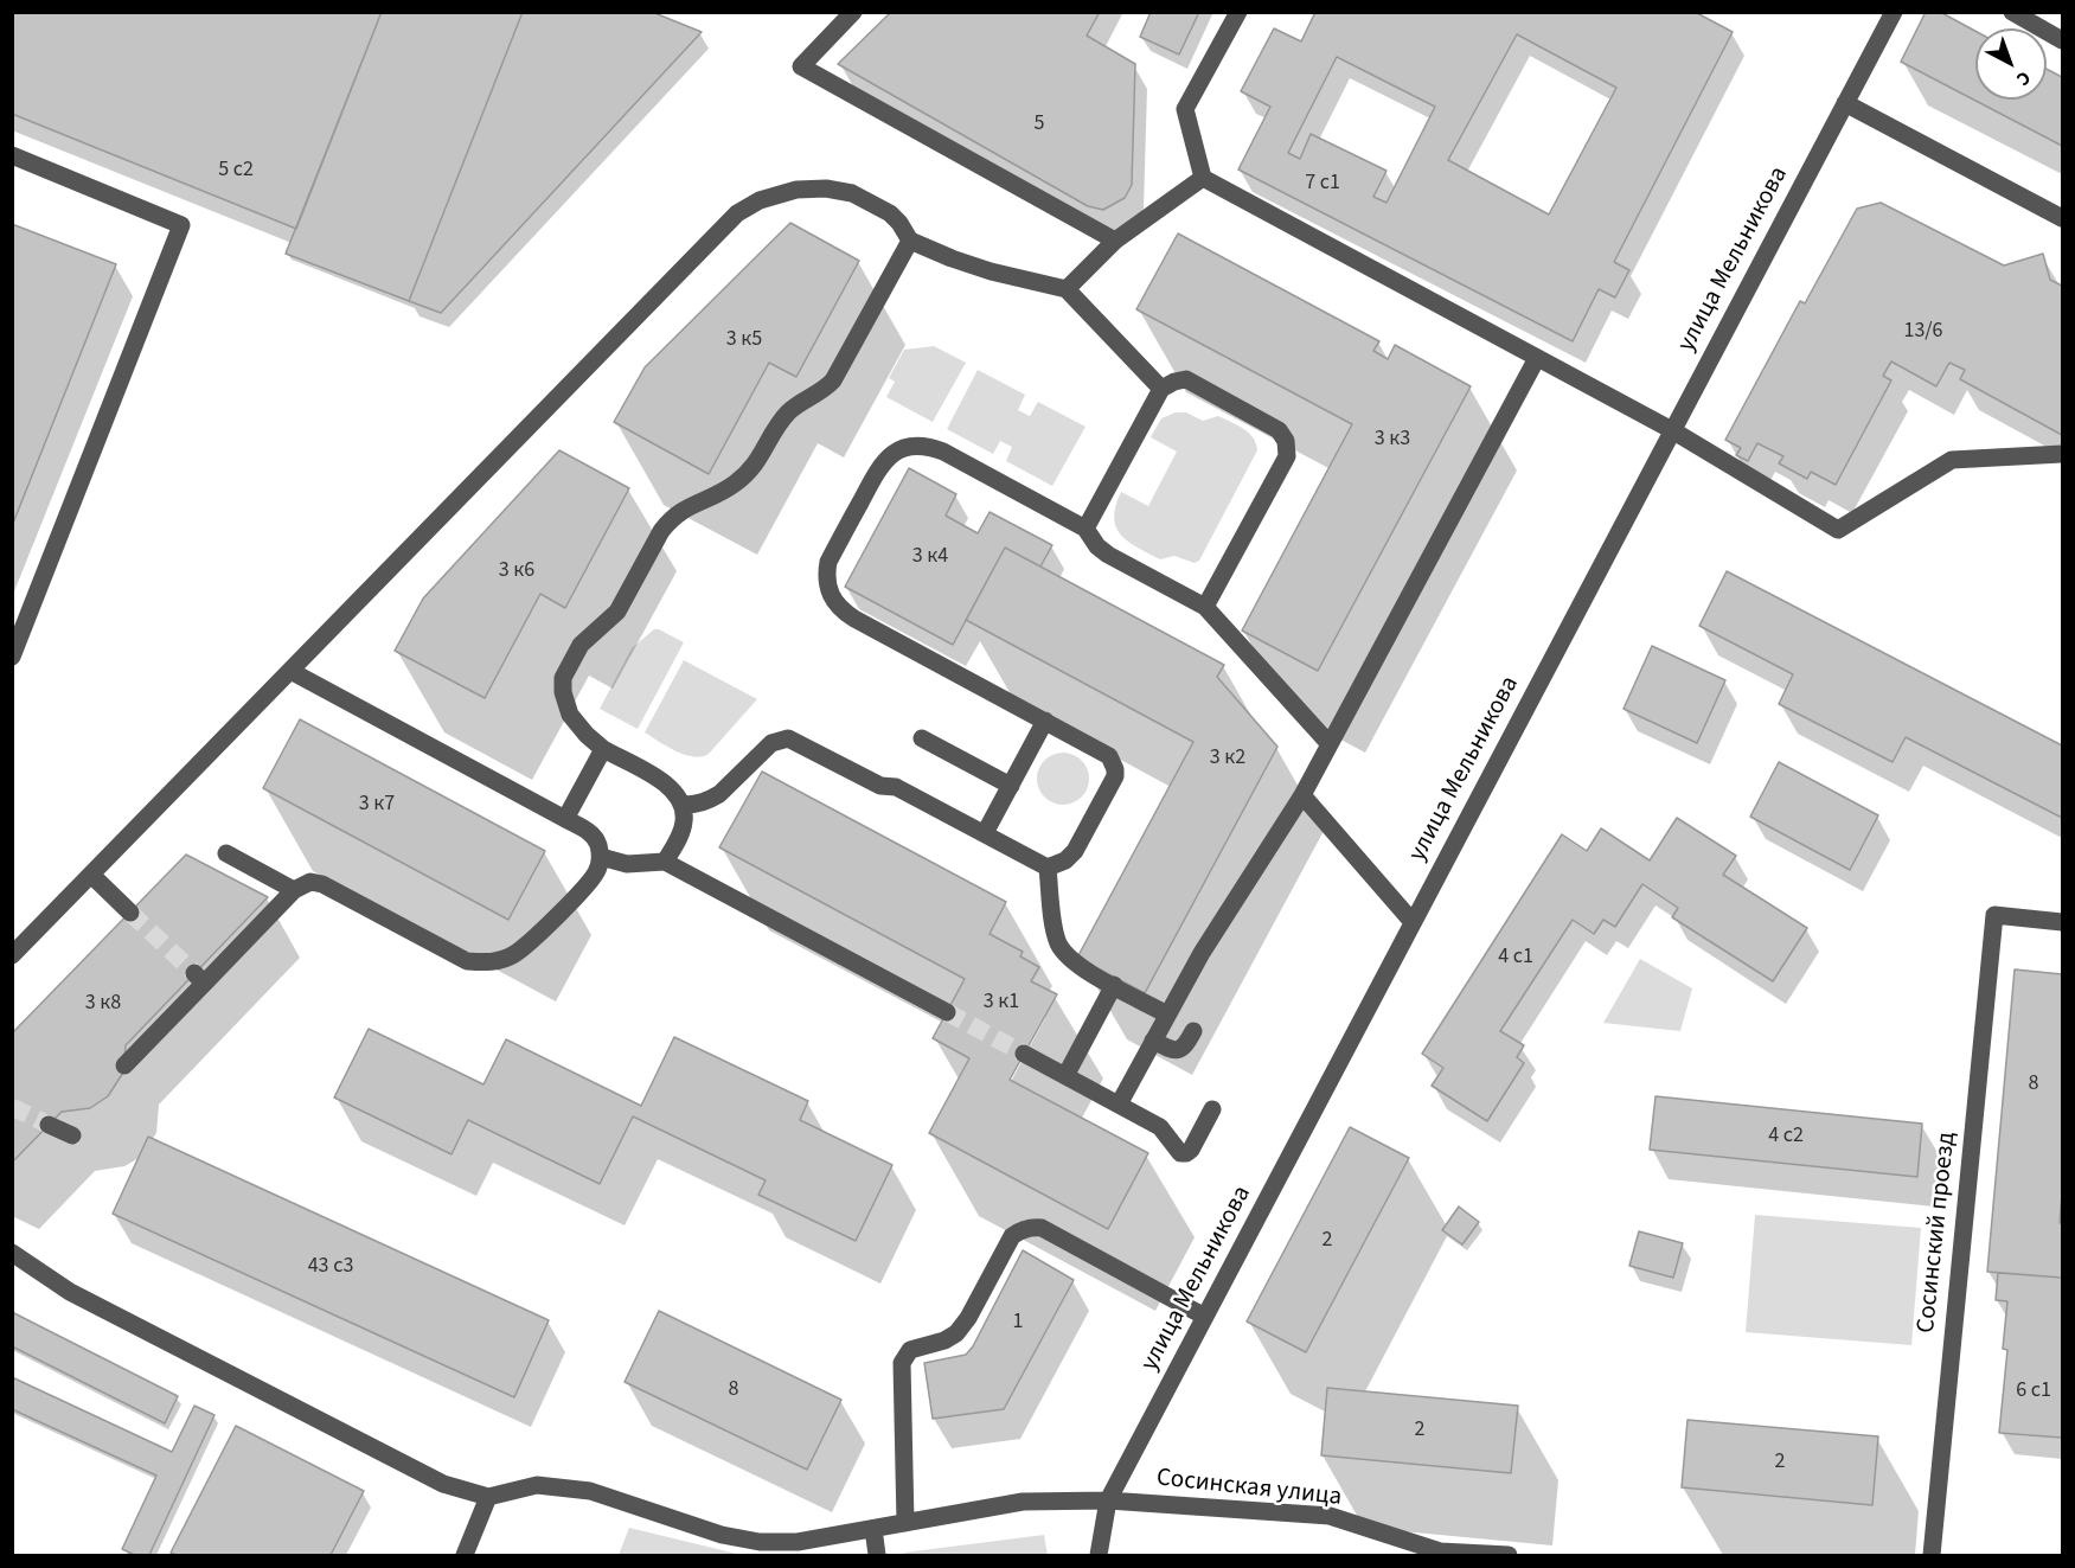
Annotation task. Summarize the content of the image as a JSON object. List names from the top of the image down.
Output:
{
  "streets": {
    "street": ["улица Мельникова", "Сосинский проезд", "Сосинская улица"]
  },
  "crossings": [
    ["улица Мельникова", "Сосинская улица"]
  ],
  "house_numbers": [
    "5",
    "5 с2",
    "7 с1",
    "13/6",
    "3 к5",
    "3 к3",
    "3 к4",
    "3 к6",
    "3 к2",
    "3 к7",
    "4 с1",
    "3 к1",
    "3 к8",
    "8",
    "4 с2",
    "2",
    "43 с3",
    "1",
    "8",
    "6 с1",
    "2",
    "2"
  ],
  "north": "bottom right"
}
